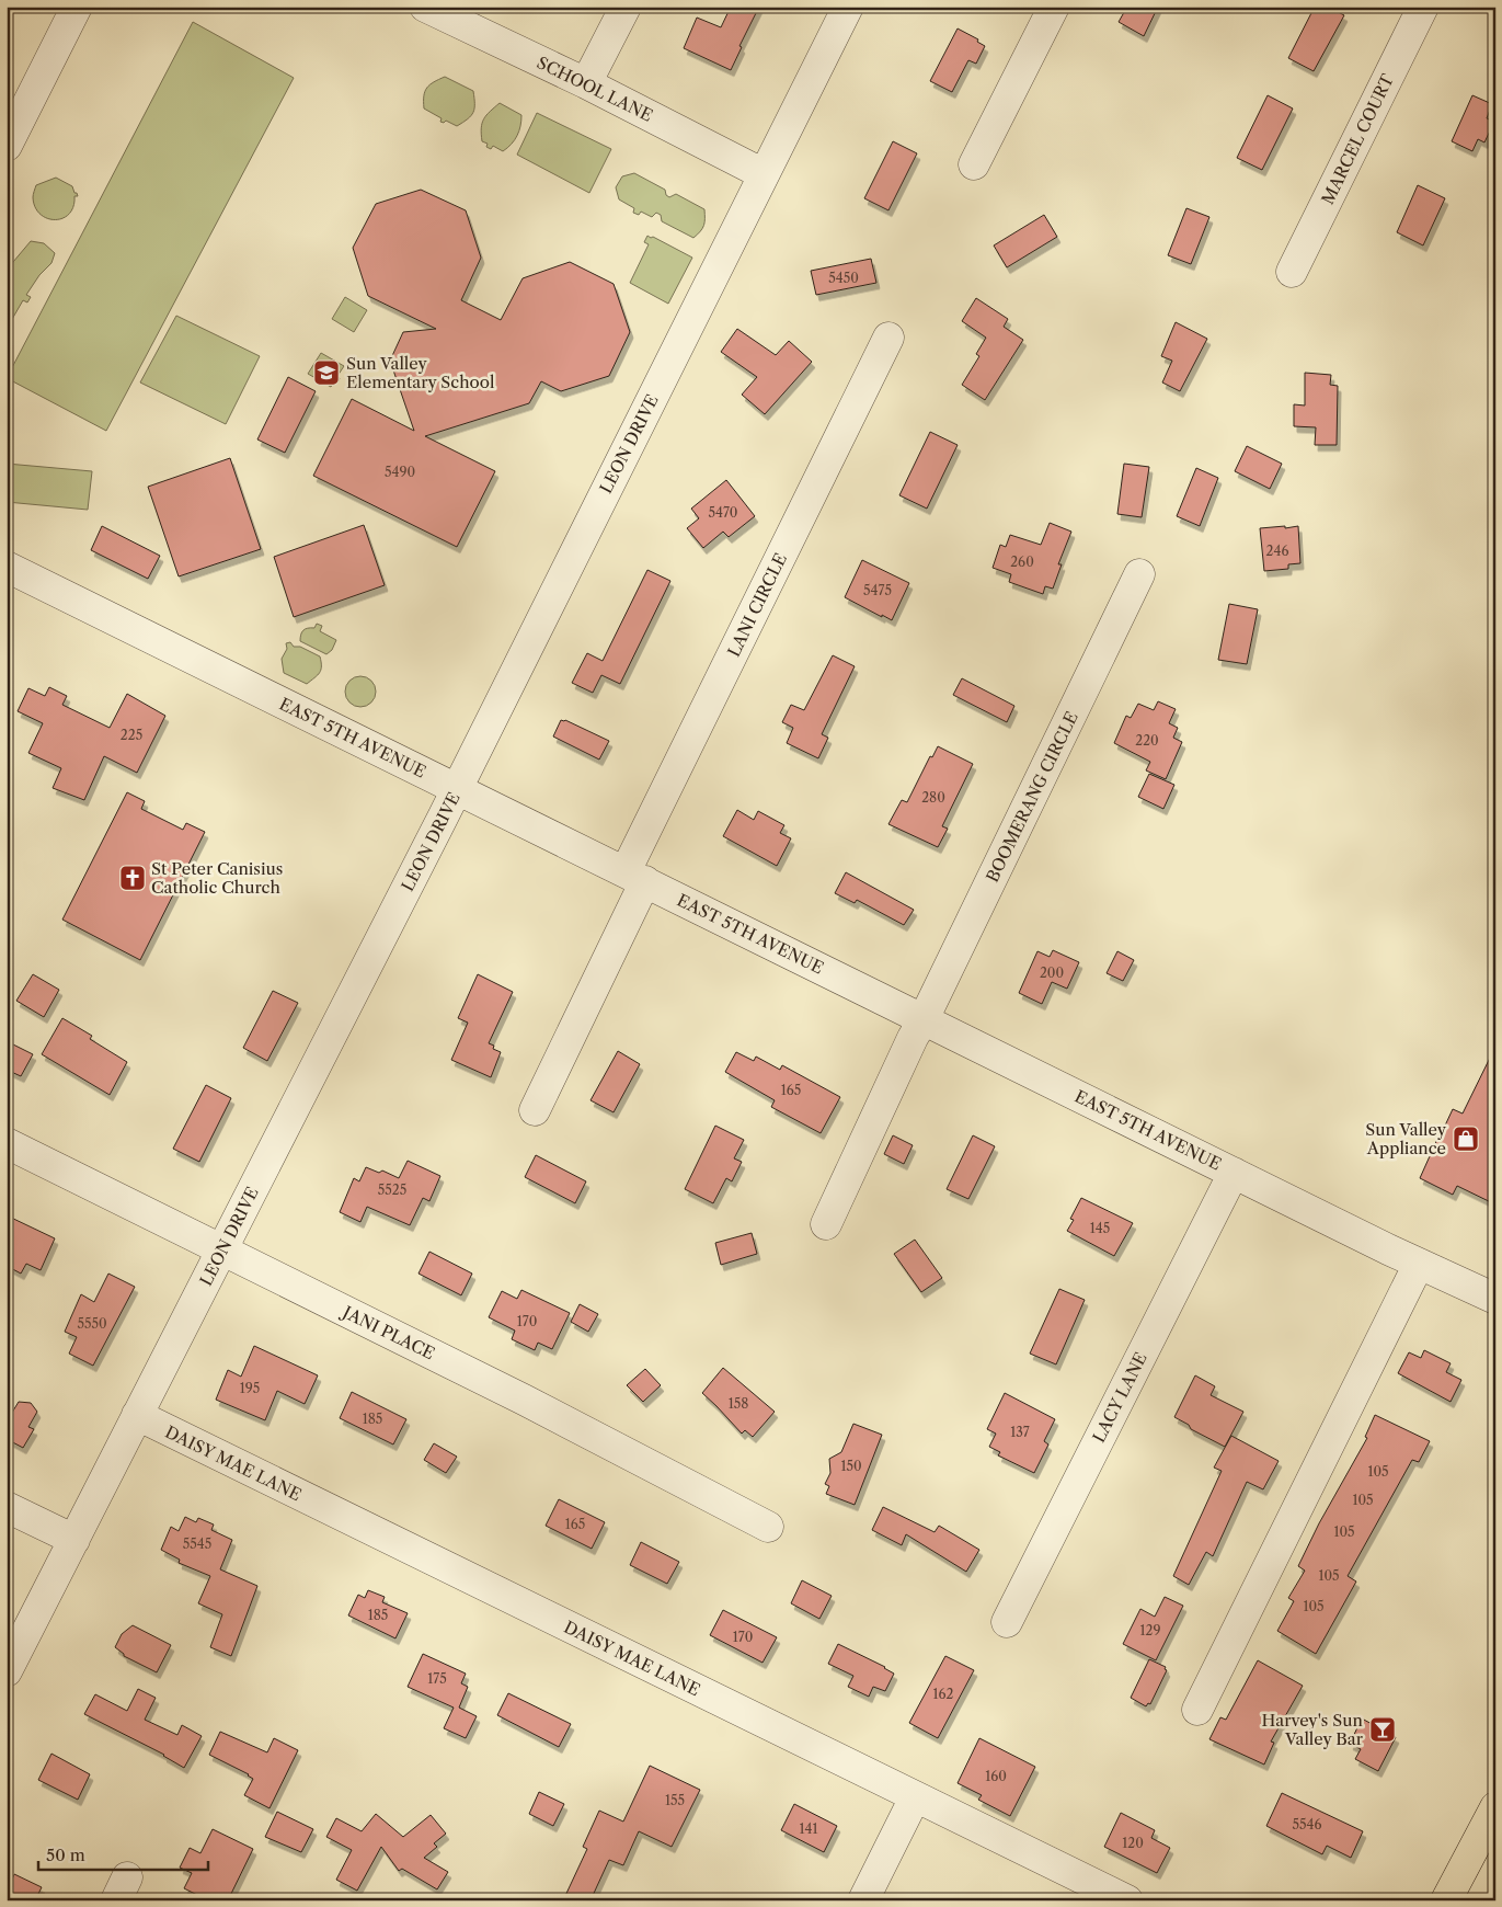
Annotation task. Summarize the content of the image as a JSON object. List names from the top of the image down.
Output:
{
  "streets": {
    "street": [
      "SCHOOL LANE",
      "MARCEL COURT",
      "LEON DRIVE",
      "LANI CIRCLE",
      "EAST 5TH AVENUE",
      "BOOMERANG CIRCLE",
      "JANI PLACE",
      "LACY LANE",
      "DAISY MAE LANE"
    ]
  },
  "crossings": [
    ["SCHOOL LANE", "LEON DRIVE"],
    ["LEON DRIVE", "EAST 5TH AVENUE"],
    ["LEON DRIVE", "JANI PLACE"],
    ["LEON DRIVE", "DAISY MAE LANE"],
    ["LANI CIRCLE", "EAST 5TH AVENUE"],
    ["EAST 5TH AVENUE", "BOOMERANG CIRCLE"],
    ["EAST 5TH AVENUE", "LACY LANE"]
  ],
  "places": {
    "school or university": ["Sun Valley Elementary School"],
    "church": ["St Peter Canisius Catholic Church"],
    "shop": ["Sun Valley Appliance"],
    "bar": ["Harvey's Sun Valley Bar"]
  },
  "house_numbers": [
    "5450",
    "5490",
    "5470",
    "246",
    "260",
    "5475",
    "225",
    "220",
    "280",
    "200",
    "165",
    "5525",
    "145",
    "170",
    "5550",
    "195",
    "158",
    "185",
    "137",
    "150",
    "105",
    "105",
    "165",
    "105",
    "5545",
    "105",
    "105",
    "185",
    "129",
    "170",
    "175",
    "162",
    "160",
    "155",
    "5546",
    "141",
    "120"
  ],
  "scale_bar": "50 m"
}
